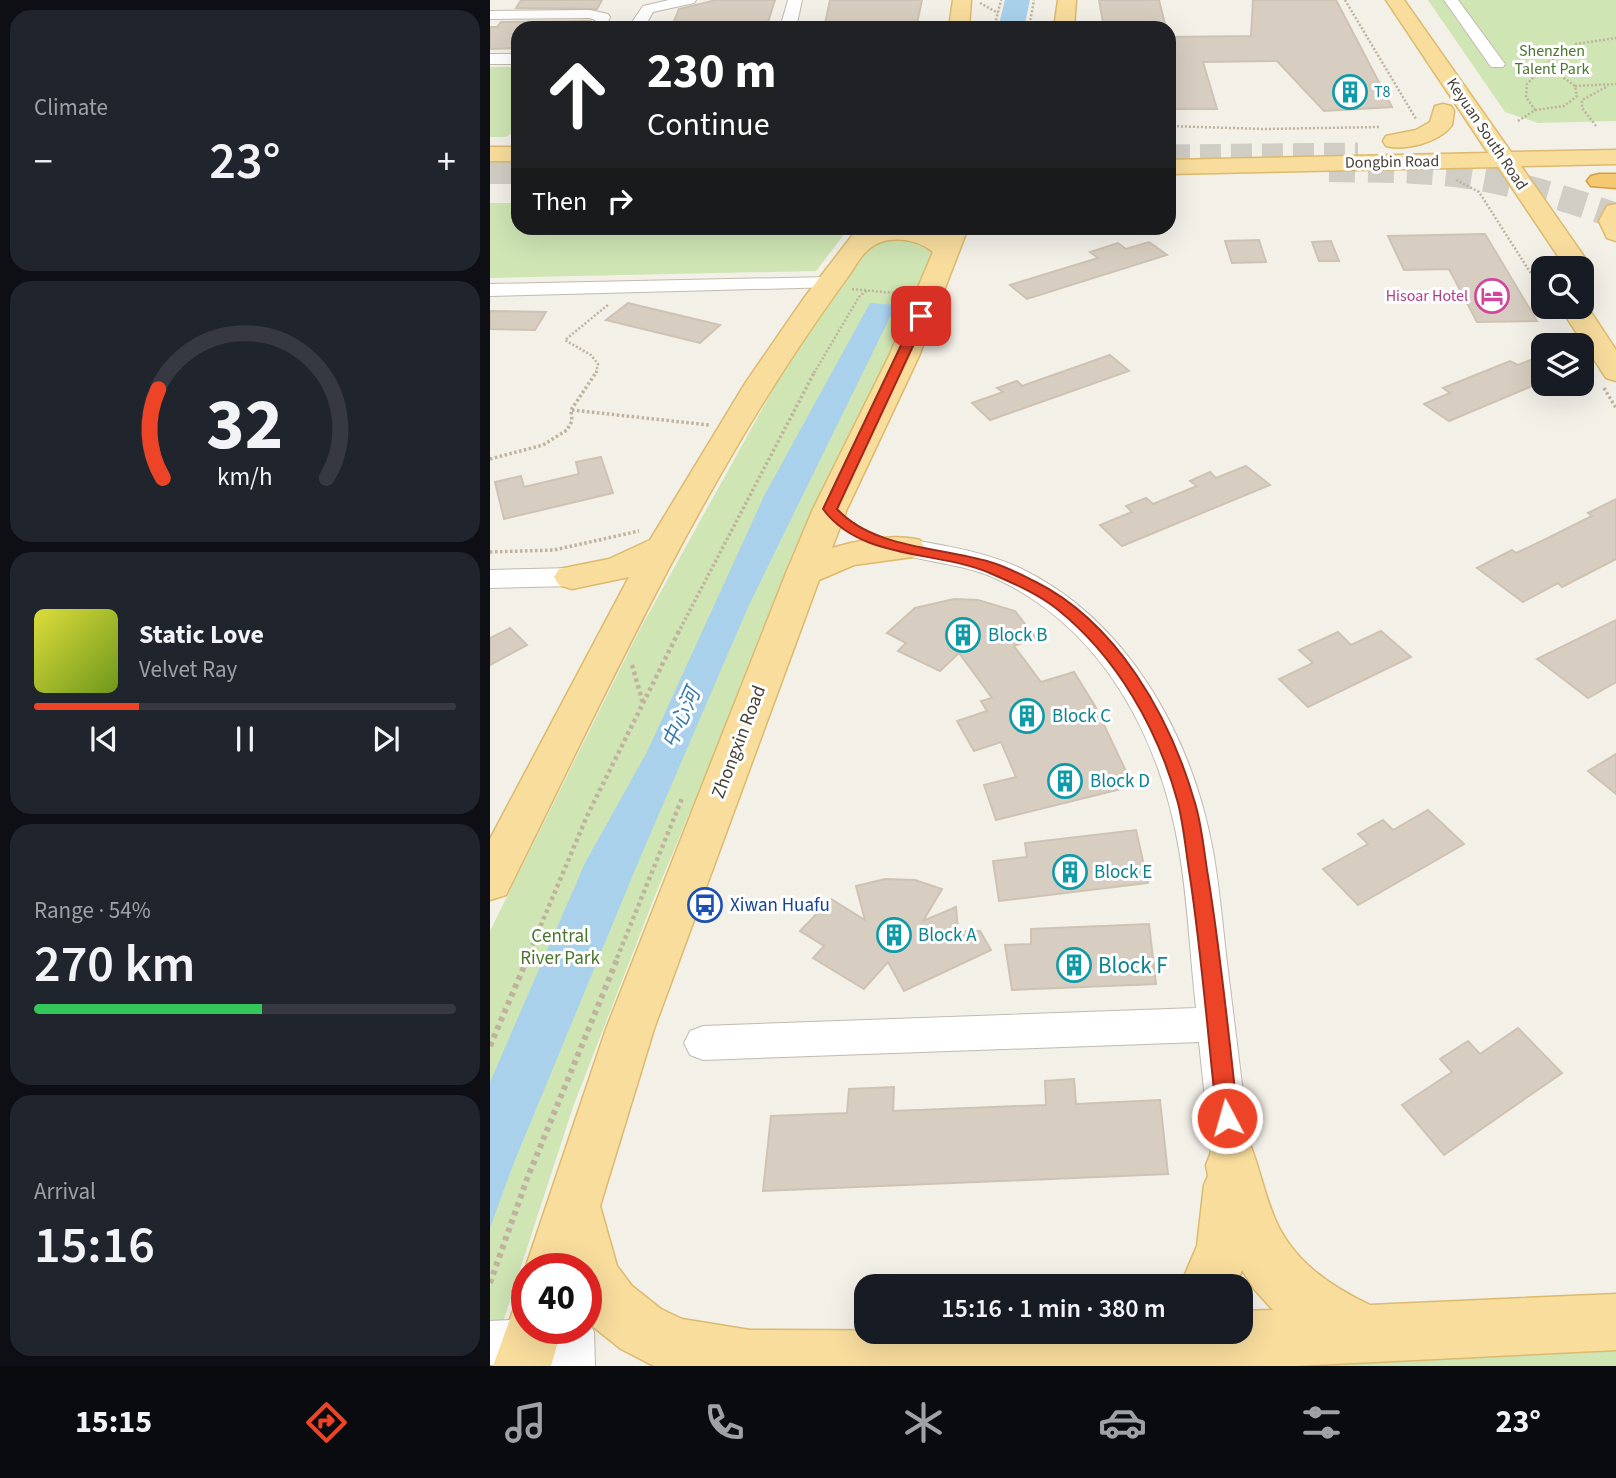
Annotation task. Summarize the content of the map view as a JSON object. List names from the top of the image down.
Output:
{
  "streets": {
    "main road": ["Keyuan South Road", "Dongbin Road", "Zhongxin Road"]
  },
  "crossings": [
    ["Keyuan South Road", "Dongbin Road"]
  ],
  "water": ["中心河"],
  "parks": ["Shenzhen Talent Park", "Central River Park"],
  "places": {
    "building": [
      "T8",
      "Block B",
      "Block C",
      "Block D",
      "Block E",
      "Block A",
      "Block F"
    ],
    "hotel": ["Hisoar Hotel"],
    "bus stop": ["Xiwan Huafu"]
  },
  "page": {
    "tile": [
      "Climate",
      ["Range · 54%", "270 km"],
      ["Arrival", "15:16"]
    ],
    "turn": ["230 m", "Continue"],
    "heat": ["−", "23°", "+"],
    "then": "Then",
    "song": ["Static Love", "Velvet Ray"],
    "limit": "40",
    "trip": "15:16 · 1 min · 380 m",
    "tabs": ["15:15", "23°"],
    "gauge": ["32", "km/h"]
  }
}
